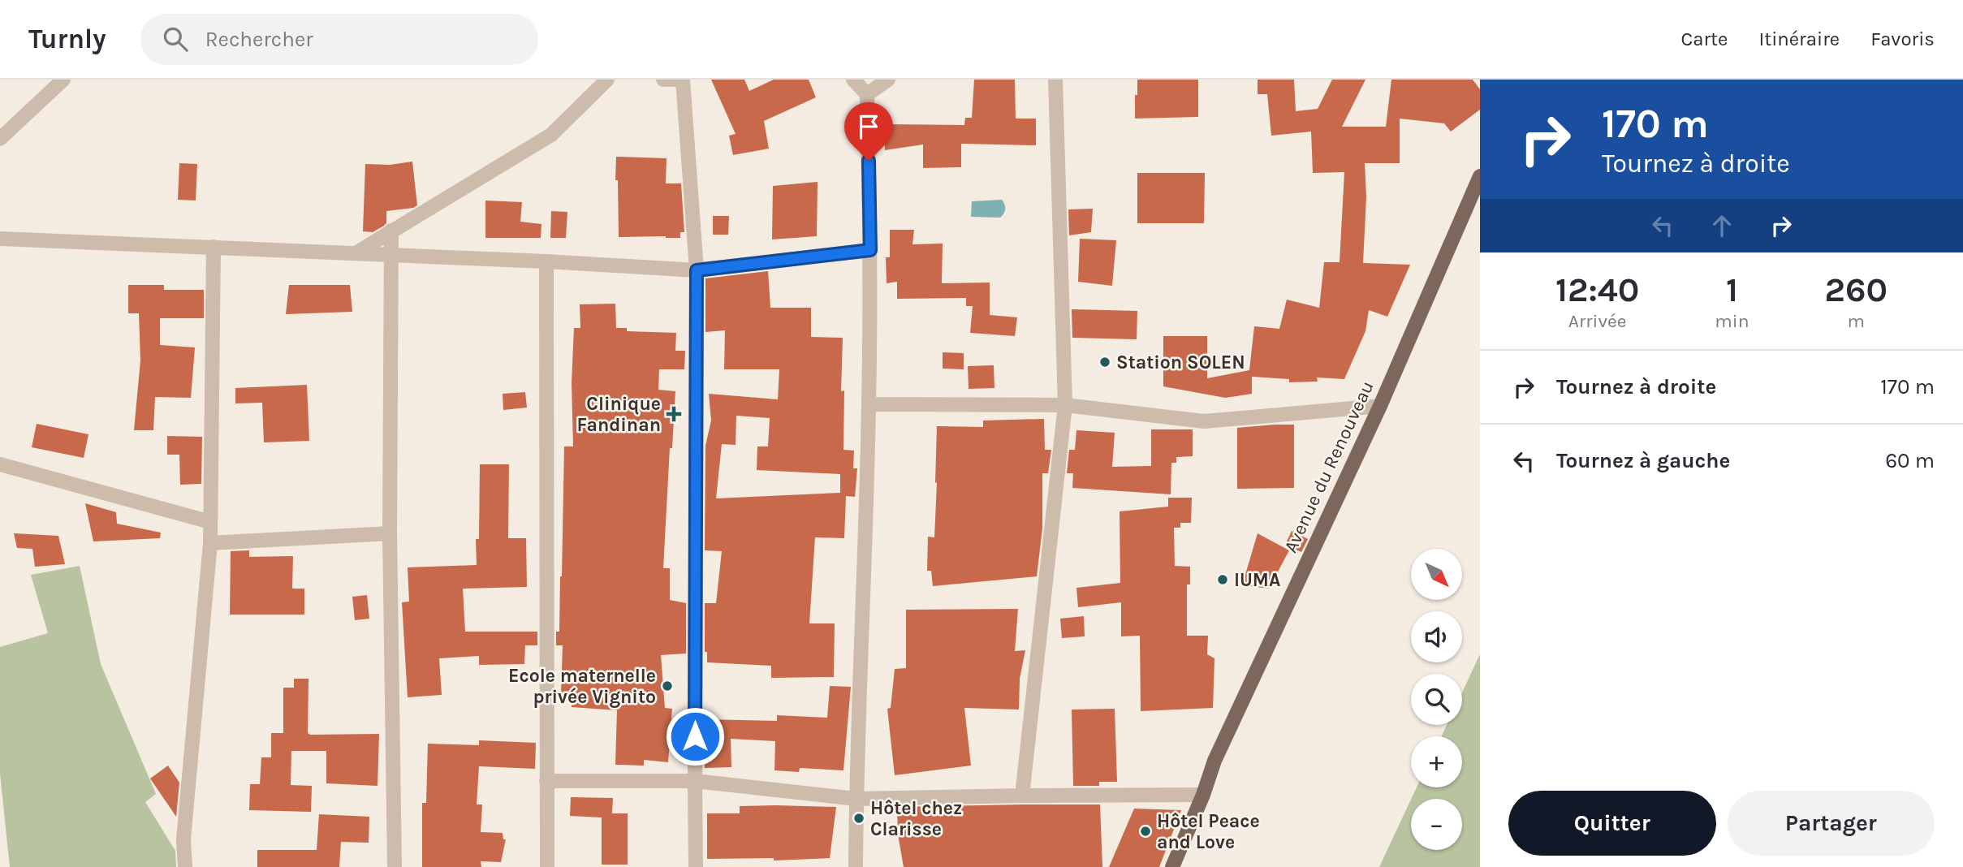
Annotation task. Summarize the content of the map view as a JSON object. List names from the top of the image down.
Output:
{
  "streets": {
    "main road": ["Avenue du Renouveau"]
  },
  "places": {
    "other": [
      "Station SOLEN",
      "IUMA",
      "Ecole maternelle privée Vignito",
      "Hôtel chez Clarisse",
      "Hôtel Peace and Love"
    ],
    "health": ["Clinique Fandinan"]
  },
  "north": "bottom right",
  "page": {
    "header": "Turnly",
    "search": "Rechercher",
    "nav": ["Carte", "Itinéraire", "Favoris"],
    "turn": ["170 m", "Tournez à droite"],
    "eta": [
      "12:40",
      "Arrivée",
      "1",
      "min",
      "260",
      "m"
    ],
    "list": [
      {
        "name": "Tournez à droite",
        "value": "170 m"
      },
      {
        "name": "Tournez à gauche",
        "value": "60 m"
      }
    ],
    "map_buttons": ["+", "−"],
    "buttons": ["Quitter", "Partager"]
  }
}
